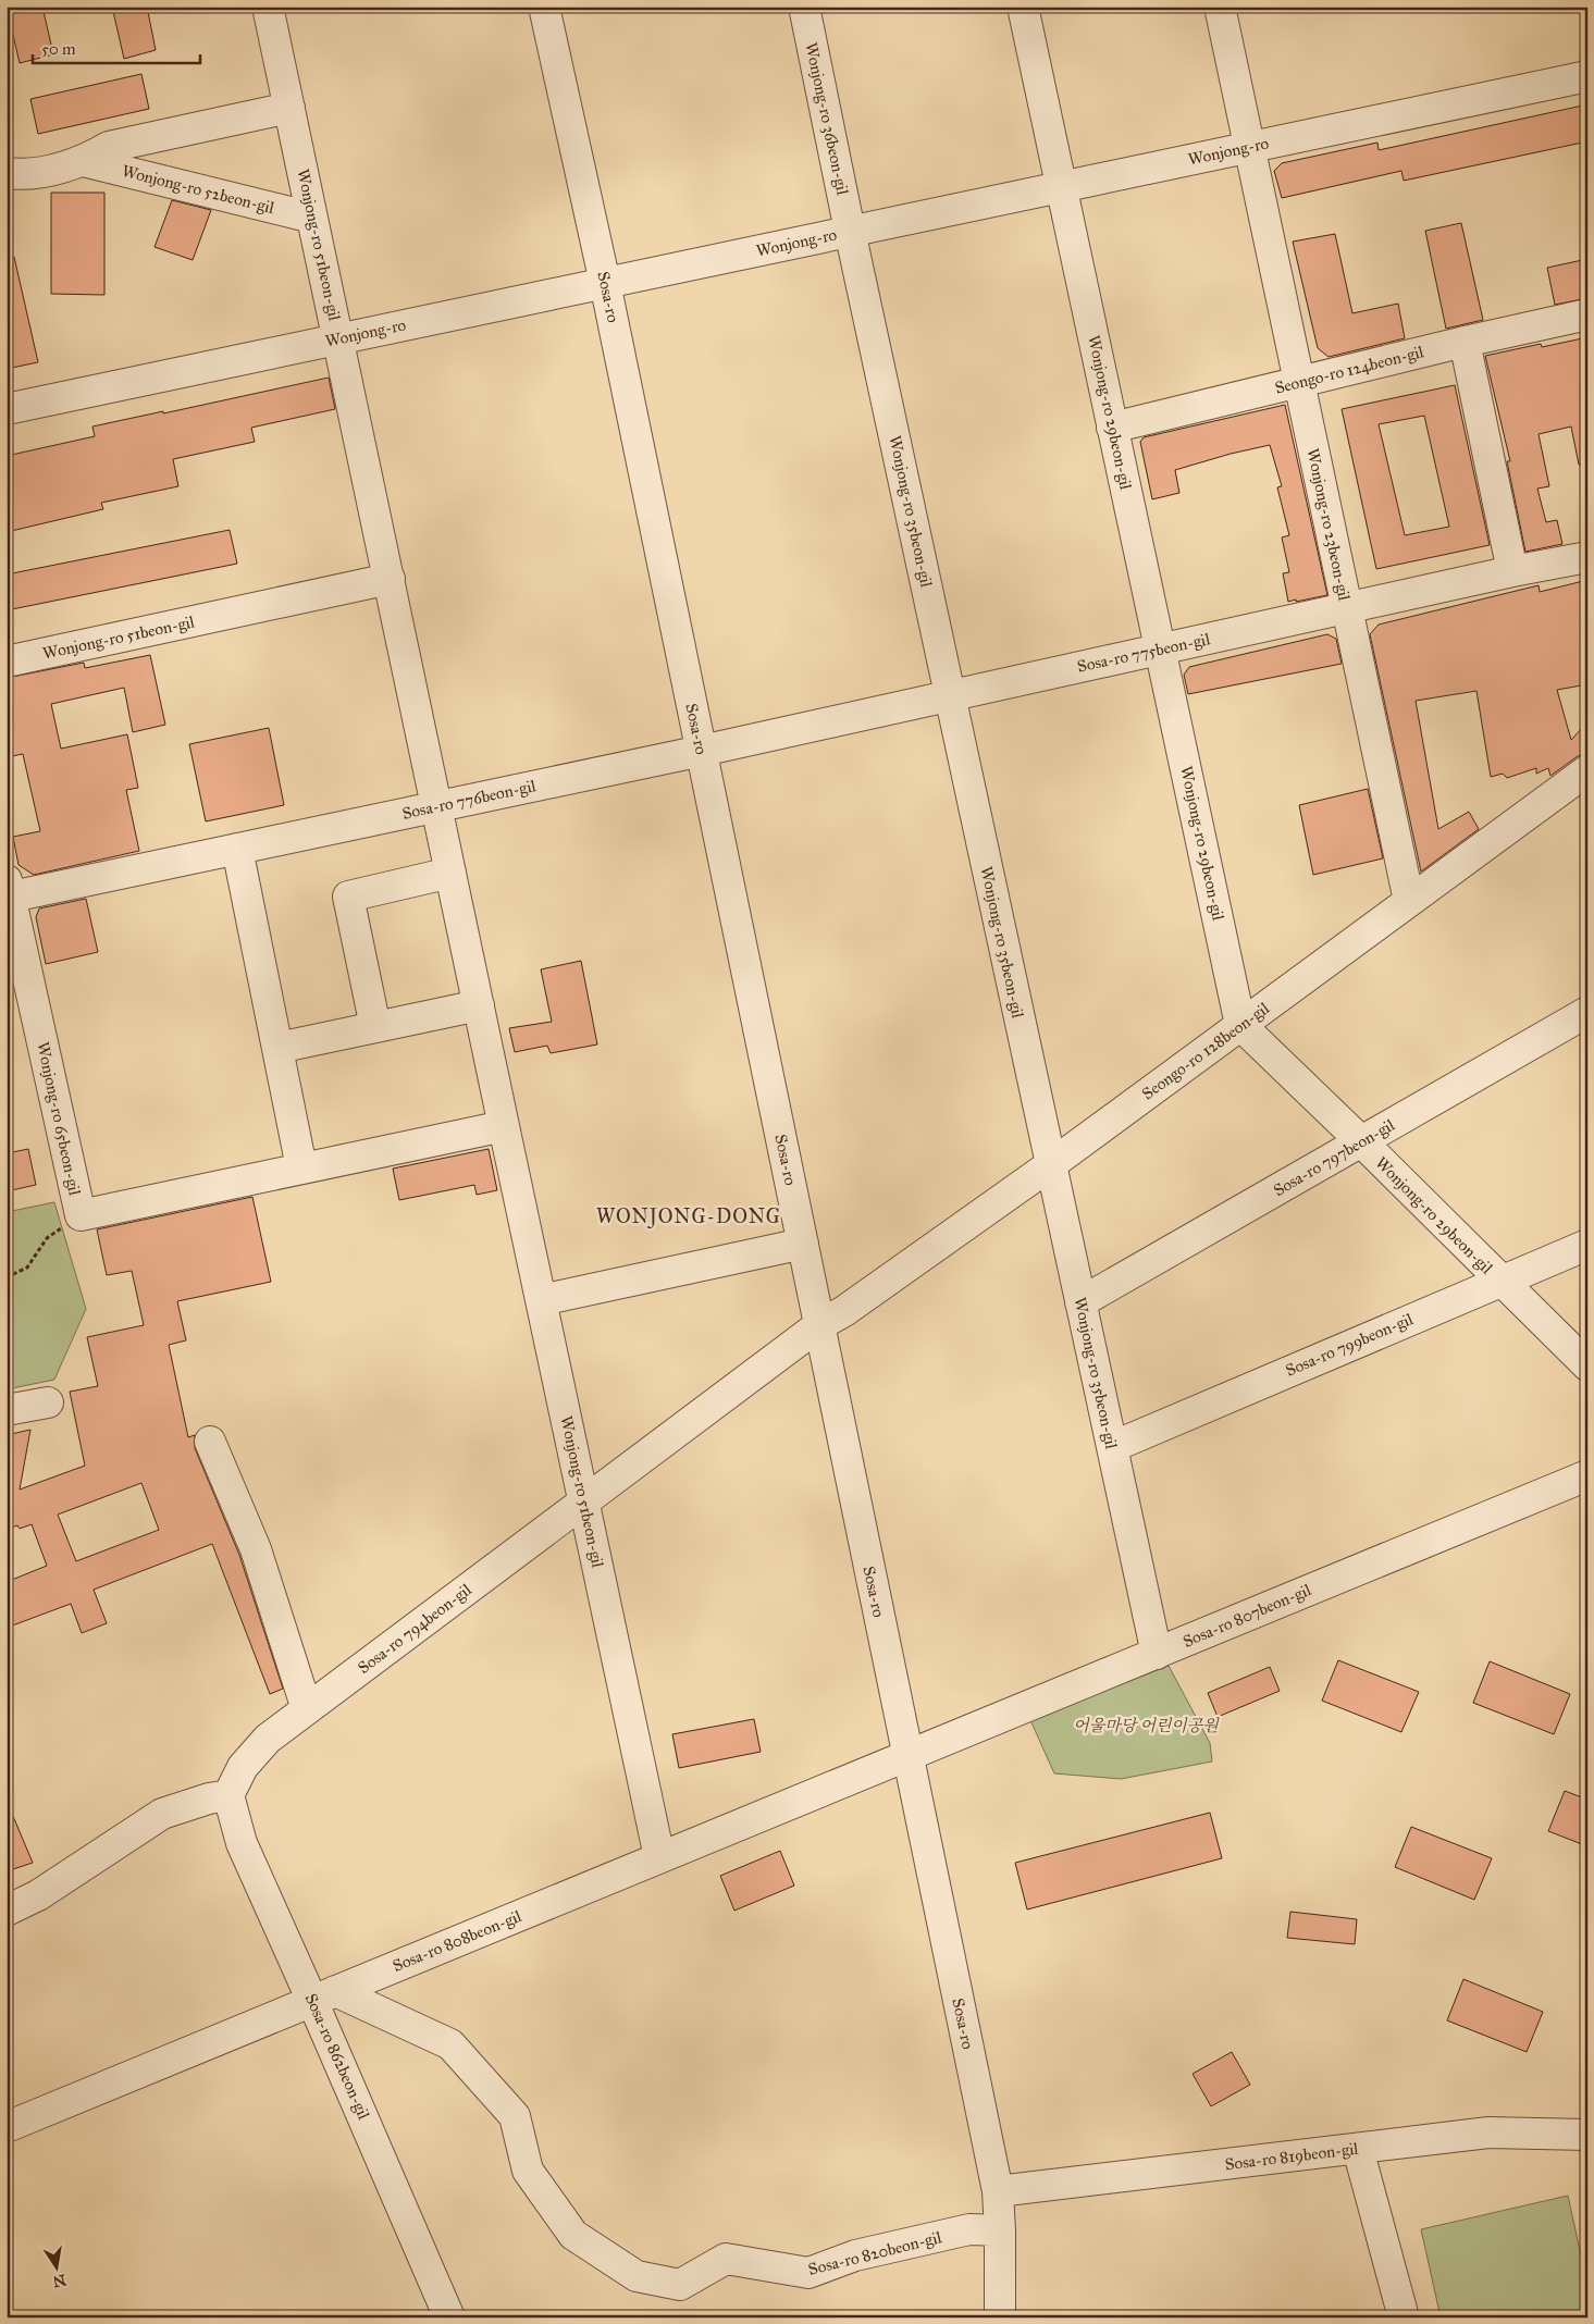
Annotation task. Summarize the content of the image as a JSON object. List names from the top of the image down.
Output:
{
  "streets": {
    "street": [
      "Wonjong-ro 36beon-gil",
      "Wonjong-ro",
      "Wonjong-ro 52beon-gil",
      "Wonjong-ro 51beon-gil",
      "Sosa-ro",
      "Seongo-ro 124beon-gil",
      "Wonjong-ro 29beon-gil",
      "Wonjong-ro 35beon-gil",
      "Wonjong-ro 23beon-gil",
      "Sosa-ro 775beon-gil",
      "Sosa-ro 776beon-gil",
      "Seongo-ro 128beon-gil",
      "Wonjong-ro 65beon-gil",
      "Sosa-ro 797beon-gil",
      "Sosa-ro 799beon-gil",
      "Sosa-ro 807beon-gil",
      "Sosa-ro 794beon-gil",
      "Sosa-ro 808beon-gil",
      "Sosa-ro 862beon-gil",
      "Sosa-ro 819beon-gil",
      "Sosa-ro 820beon-gil"
    ]
  },
  "crossings": [
    ["Wonjong-ro 36beon-gil", "Wonjong-ro"],
    ["Wonjong-ro 36beon-gil", "Wonjong-ro 35beon-gil"],
    ["Wonjong-ro", "Wonjong-ro 51beon-gil"],
    ["Wonjong-ro", "Sosa-ro"],
    ["Wonjong-ro", "Wonjong-ro 29beon-gil"],
    ["Wonjong-ro", "Wonjong-ro 35beon-gil"],
    ["Wonjong-ro", "Wonjong-ro 23beon-gil"],
    ["Wonjong-ro 52beon-gil", "Wonjong-ro 51beon-gil"],
    ["Wonjong-ro 51beon-gil", "Sosa-ro 776beon-gil"],
    ["Wonjong-ro 51beon-gil", "Sosa-ro 794beon-gil"],
    ["Wonjong-ro 51beon-gil", "Sosa-ro 808beon-gil"],
    ["Sosa-ro", "Sosa-ro 775beon-gil"],
    ["Sosa-ro", "Sosa-ro 776beon-gil"],
    ["Sosa-ro", "Seongo-ro 128beon-gil"],
    ["Sosa-ro", "Sosa-ro 807beon-gil"],
    ["Sosa-ro", "Sosa-ro 794beon-gil"],
    ["Sosa-ro", "Sosa-ro 808beon-gil"],
    ["Sosa-ro", "Sosa-ro 819beon-gil"],
    ["Sosa-ro", "Sosa-ro 820beon-gil"],
    ["Seongo-ro 124beon-gil", "Wonjong-ro 29beon-gil"],
    ["Seongo-ro 124beon-gil", "Wonjong-ro 23beon-gil"],
    ["Wonjong-ro 29beon-gil", "Sosa-ro 775beon-gil"],
    ["Wonjong-ro 29beon-gil", "Seongo-ro 128beon-gil"],
    ["Wonjong-ro 29beon-gil", "Sosa-ro 797beon-gil"],
    ["Wonjong-ro 29beon-gil", "Sosa-ro 799beon-gil"],
    ["Wonjong-ro 35beon-gil", "Sosa-ro 775beon-gil"],
    ["Wonjong-ro 35beon-gil", "Seongo-ro 128beon-gil"],
    ["Wonjong-ro 35beon-gil", "Sosa-ro 797beon-gil"],
    ["Wonjong-ro 35beon-gil", "Sosa-ro 799beon-gil"],
    ["Wonjong-ro 35beon-gil", "Sosa-ro 807beon-gil"],
    ["Wonjong-ro 23beon-gil", "Sosa-ro 775beon-gil"],
    ["Wonjong-ro 23beon-gil", "Seongo-ro 128beon-gil"],
    ["Sosa-ro 775beon-gil", "Sosa-ro 776beon-gil"],
    ["Sosa-ro 776beon-gil", "Wonjong-ro 65beon-gil"],
    ["Seongo-ro 128beon-gil", "Sosa-ro 794beon-gil"],
    ["Sosa-ro 807beon-gil", "Sosa-ro 808beon-gil"],
    ["Sosa-ro 794beon-gil", "Sosa-ro 862beon-gil"],
    ["Sosa-ro 808beon-gil", "Sosa-ro 862beon-gil"],
    ["Sosa-ro 808beon-gil", "Sosa-ro 820beon-gil"],
    ["Sosa-ro 862beon-gil", "Sosa-ro 820beon-gil"]
  ],
  "districts": ["WONJONG-DONG"],
  "parks": ["어울마당 어린이공원"],
  "scale_bar": "50 m",
  "north": "bottom"
}
